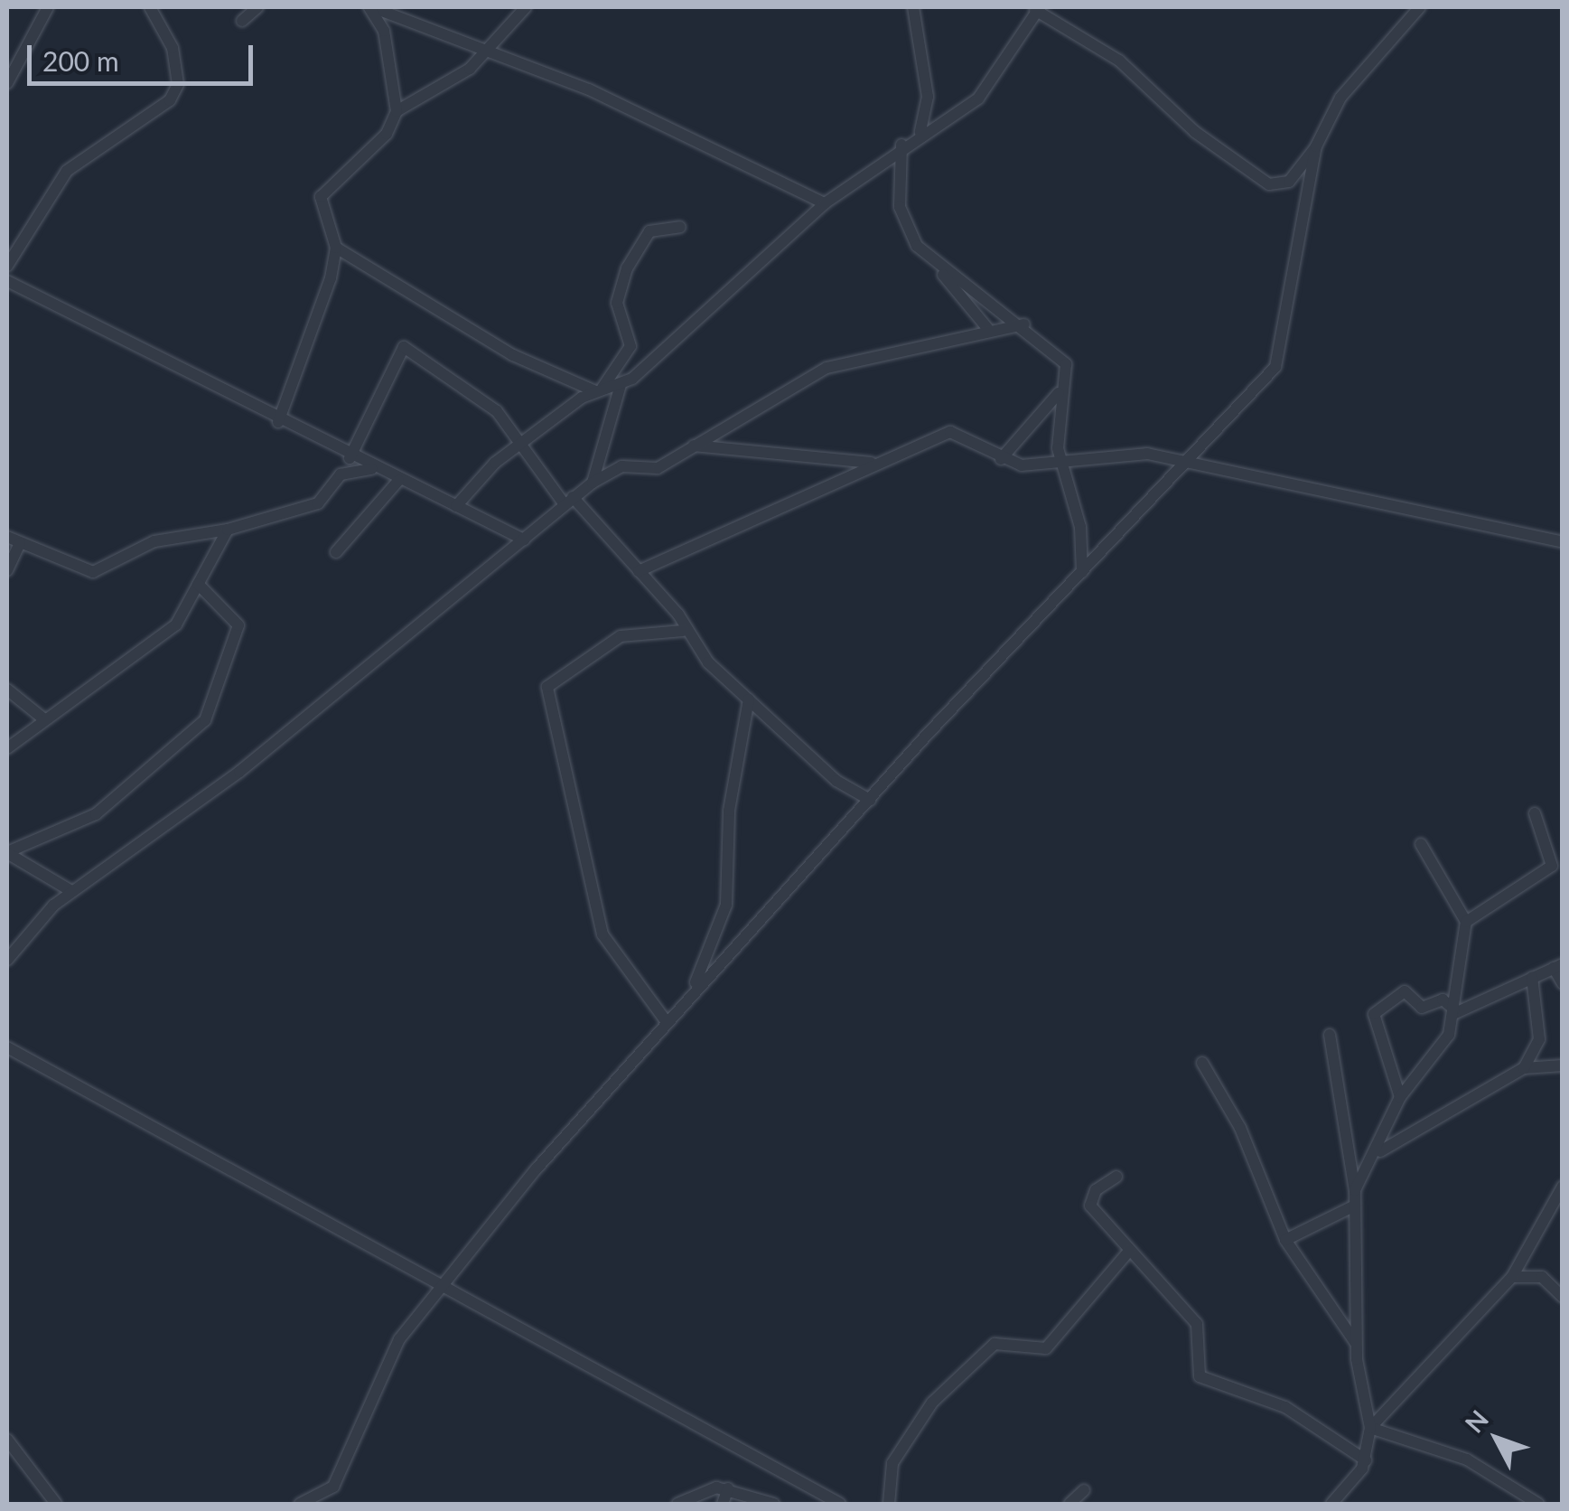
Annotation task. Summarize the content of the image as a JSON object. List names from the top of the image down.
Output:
{
  "scale_bar": "200 m",
  "north": "top left"
}
